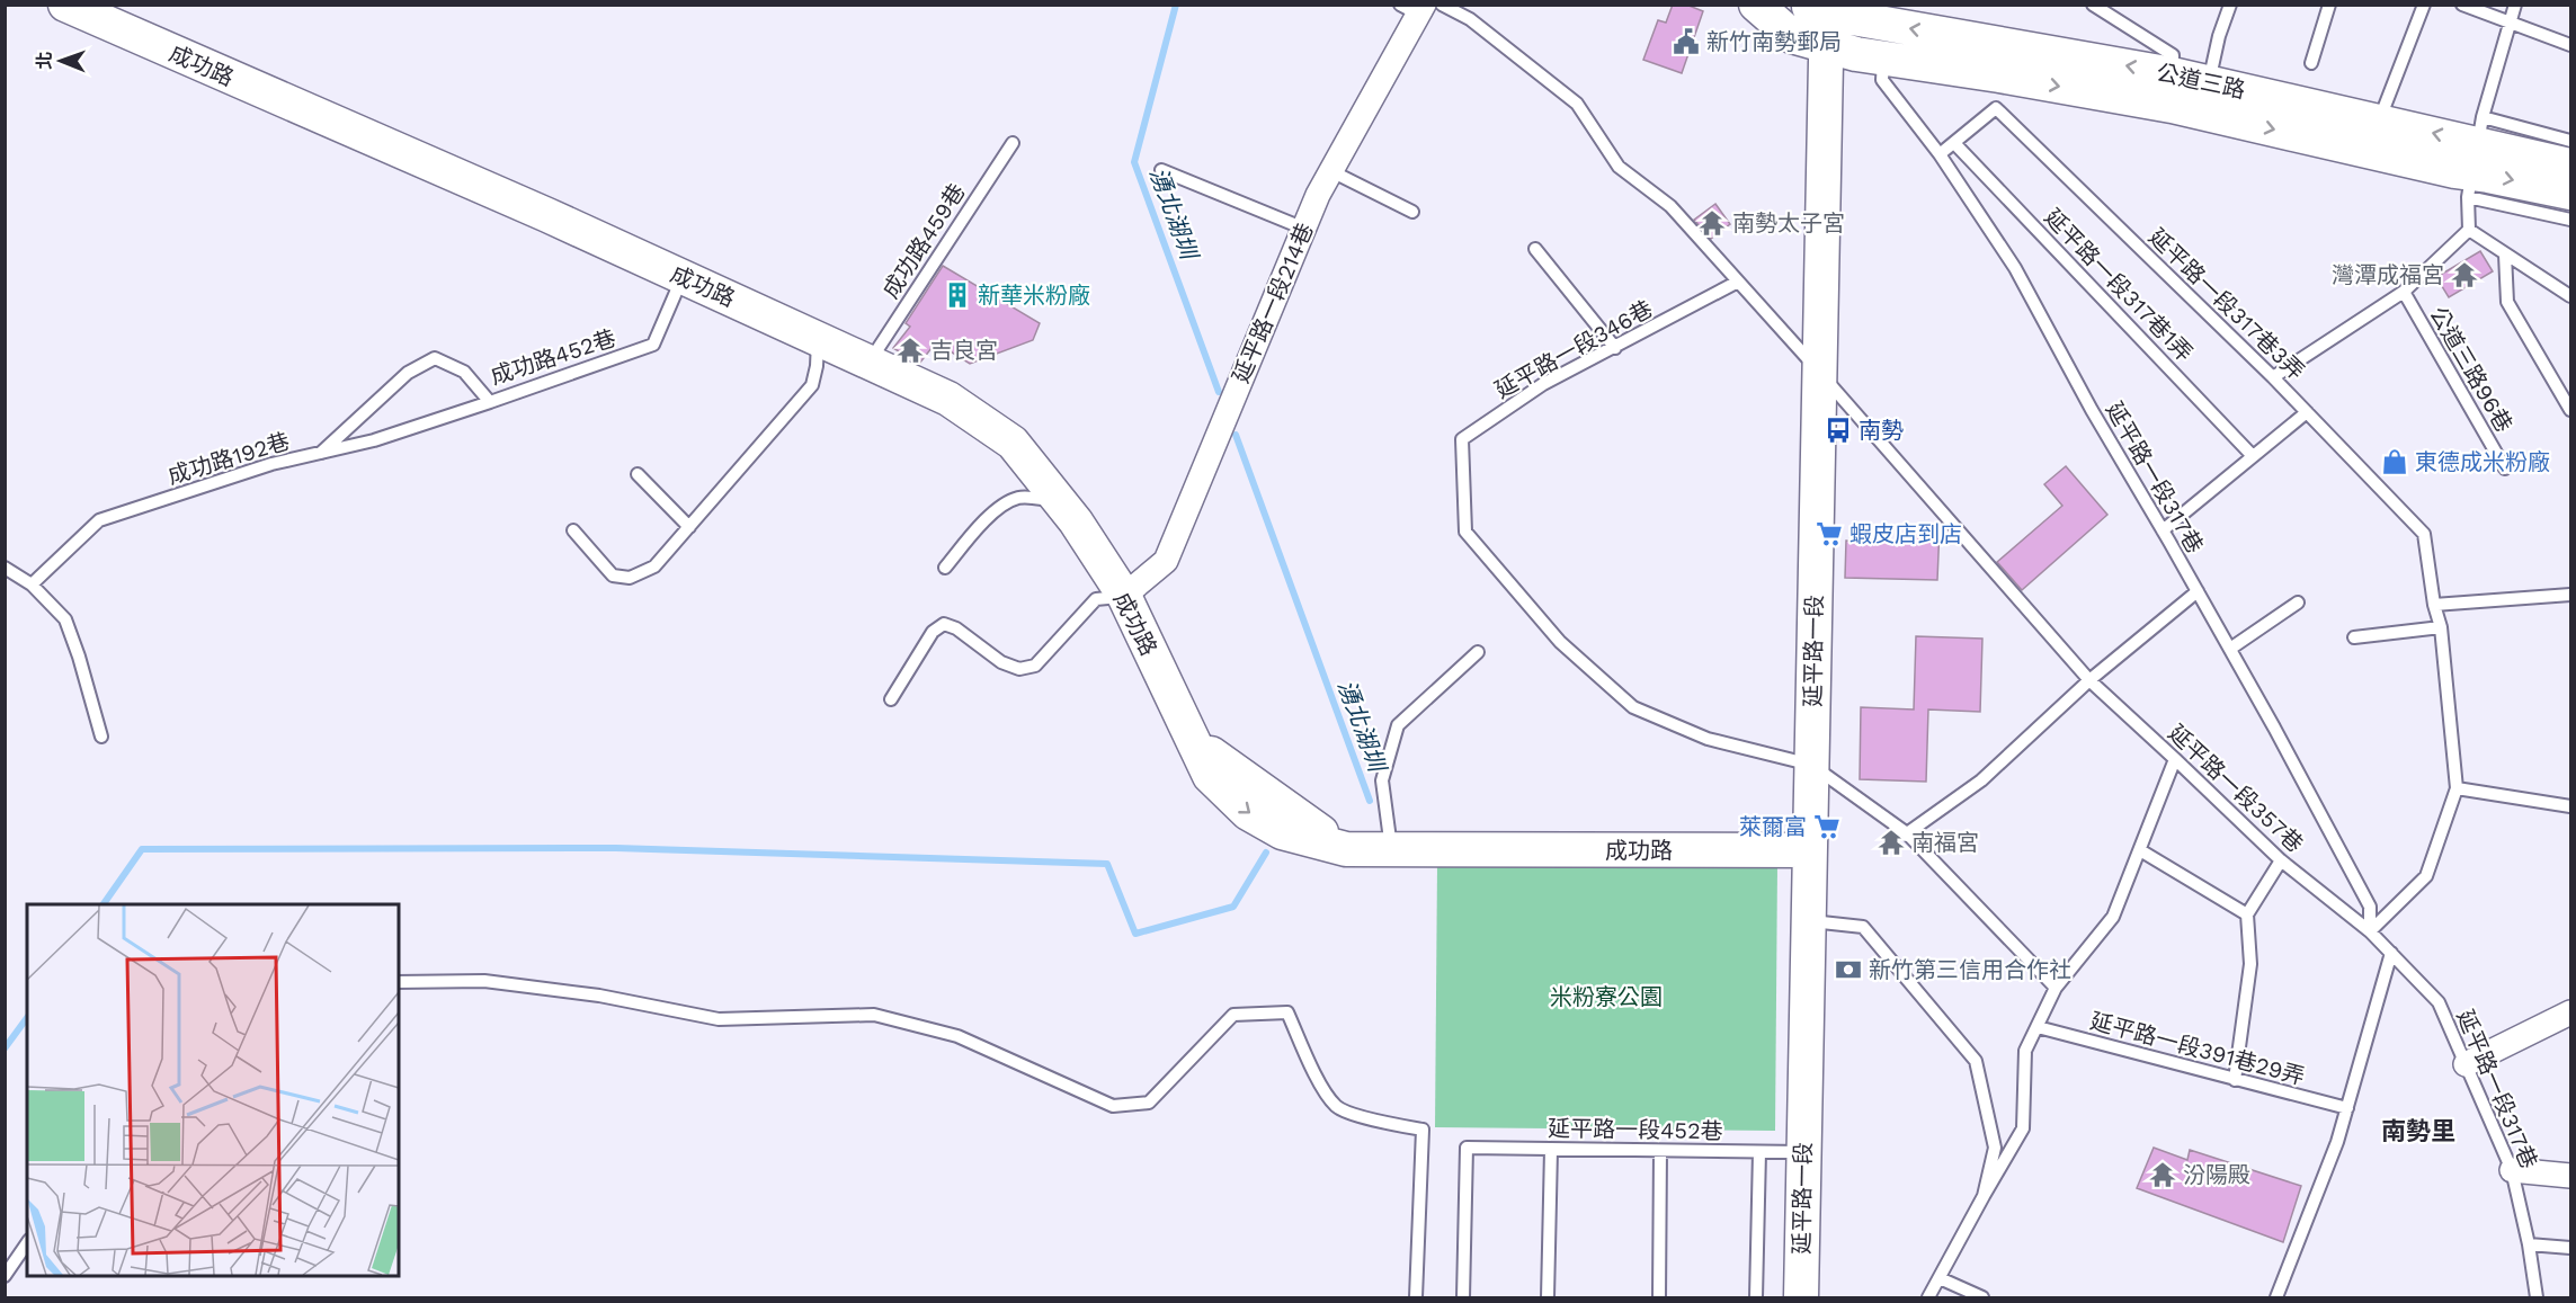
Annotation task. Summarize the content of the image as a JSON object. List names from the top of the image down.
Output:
{
  "streets": {
    "street": [
      "成功路",
      "公道三路",
      "延平路一段214巷",
      "延平路一段"
    ],
    "lane": [
      "成功路459巷",
      "延平路一段317巷1弄",
      "延平路一段317巷3弄",
      "延平路一段346巷",
      "成功路452巷",
      "公道三路96巷",
      "成功路192巷",
      "延平路一段317巷",
      "延平路一段357巷",
      "延平路一段391巷29弄",
      "延平路一段452巷"
    ]
  },
  "crossings": [
    ["成功路", "成功路459巷"],
    ["成功路", "延平路一段214巷"],
    ["成功路", "成功路452巷"],
    ["成功路", "延平路一段"],
    ["公道三路", "延平路一段317巷3弄"],
    ["公道三路", "延平路一段317巷"],
    ["公道三路", "延平路一段"],
    ["延平路一段346巷", "延平路一段"],
    ["延平路一段346巷", "延平路一段357巷"],
    ["成功路452巷", "成功路192巷"],
    ["延平路一段317巷", "延平路一段357巷"],
    ["延平路一段", "延平路一段357巷"],
    ["延平路一段", "延平路一段452巷"]
  ],
  "districts": ["南勢里"],
  "water": ["湧北湖圳"],
  "parks": ["米粉寮公園"],
  "places": {
    "public building": ["新竹南勢郵局"],
    "temple": [
      "南勢太子宮",
      "灣潭成福宮",
      "吉良宮",
      "南福宮",
      "汾陽殿"
    ],
    "building": ["新華米粉廠"],
    "bus stop": ["南勢"],
    "shop": ["東德成米粉廠"],
    "supermarket": ["蝦皮店到店", "萊爾富"],
    "bank": ["新竹第三信用合作社"]
  },
  "north": "left"
}
